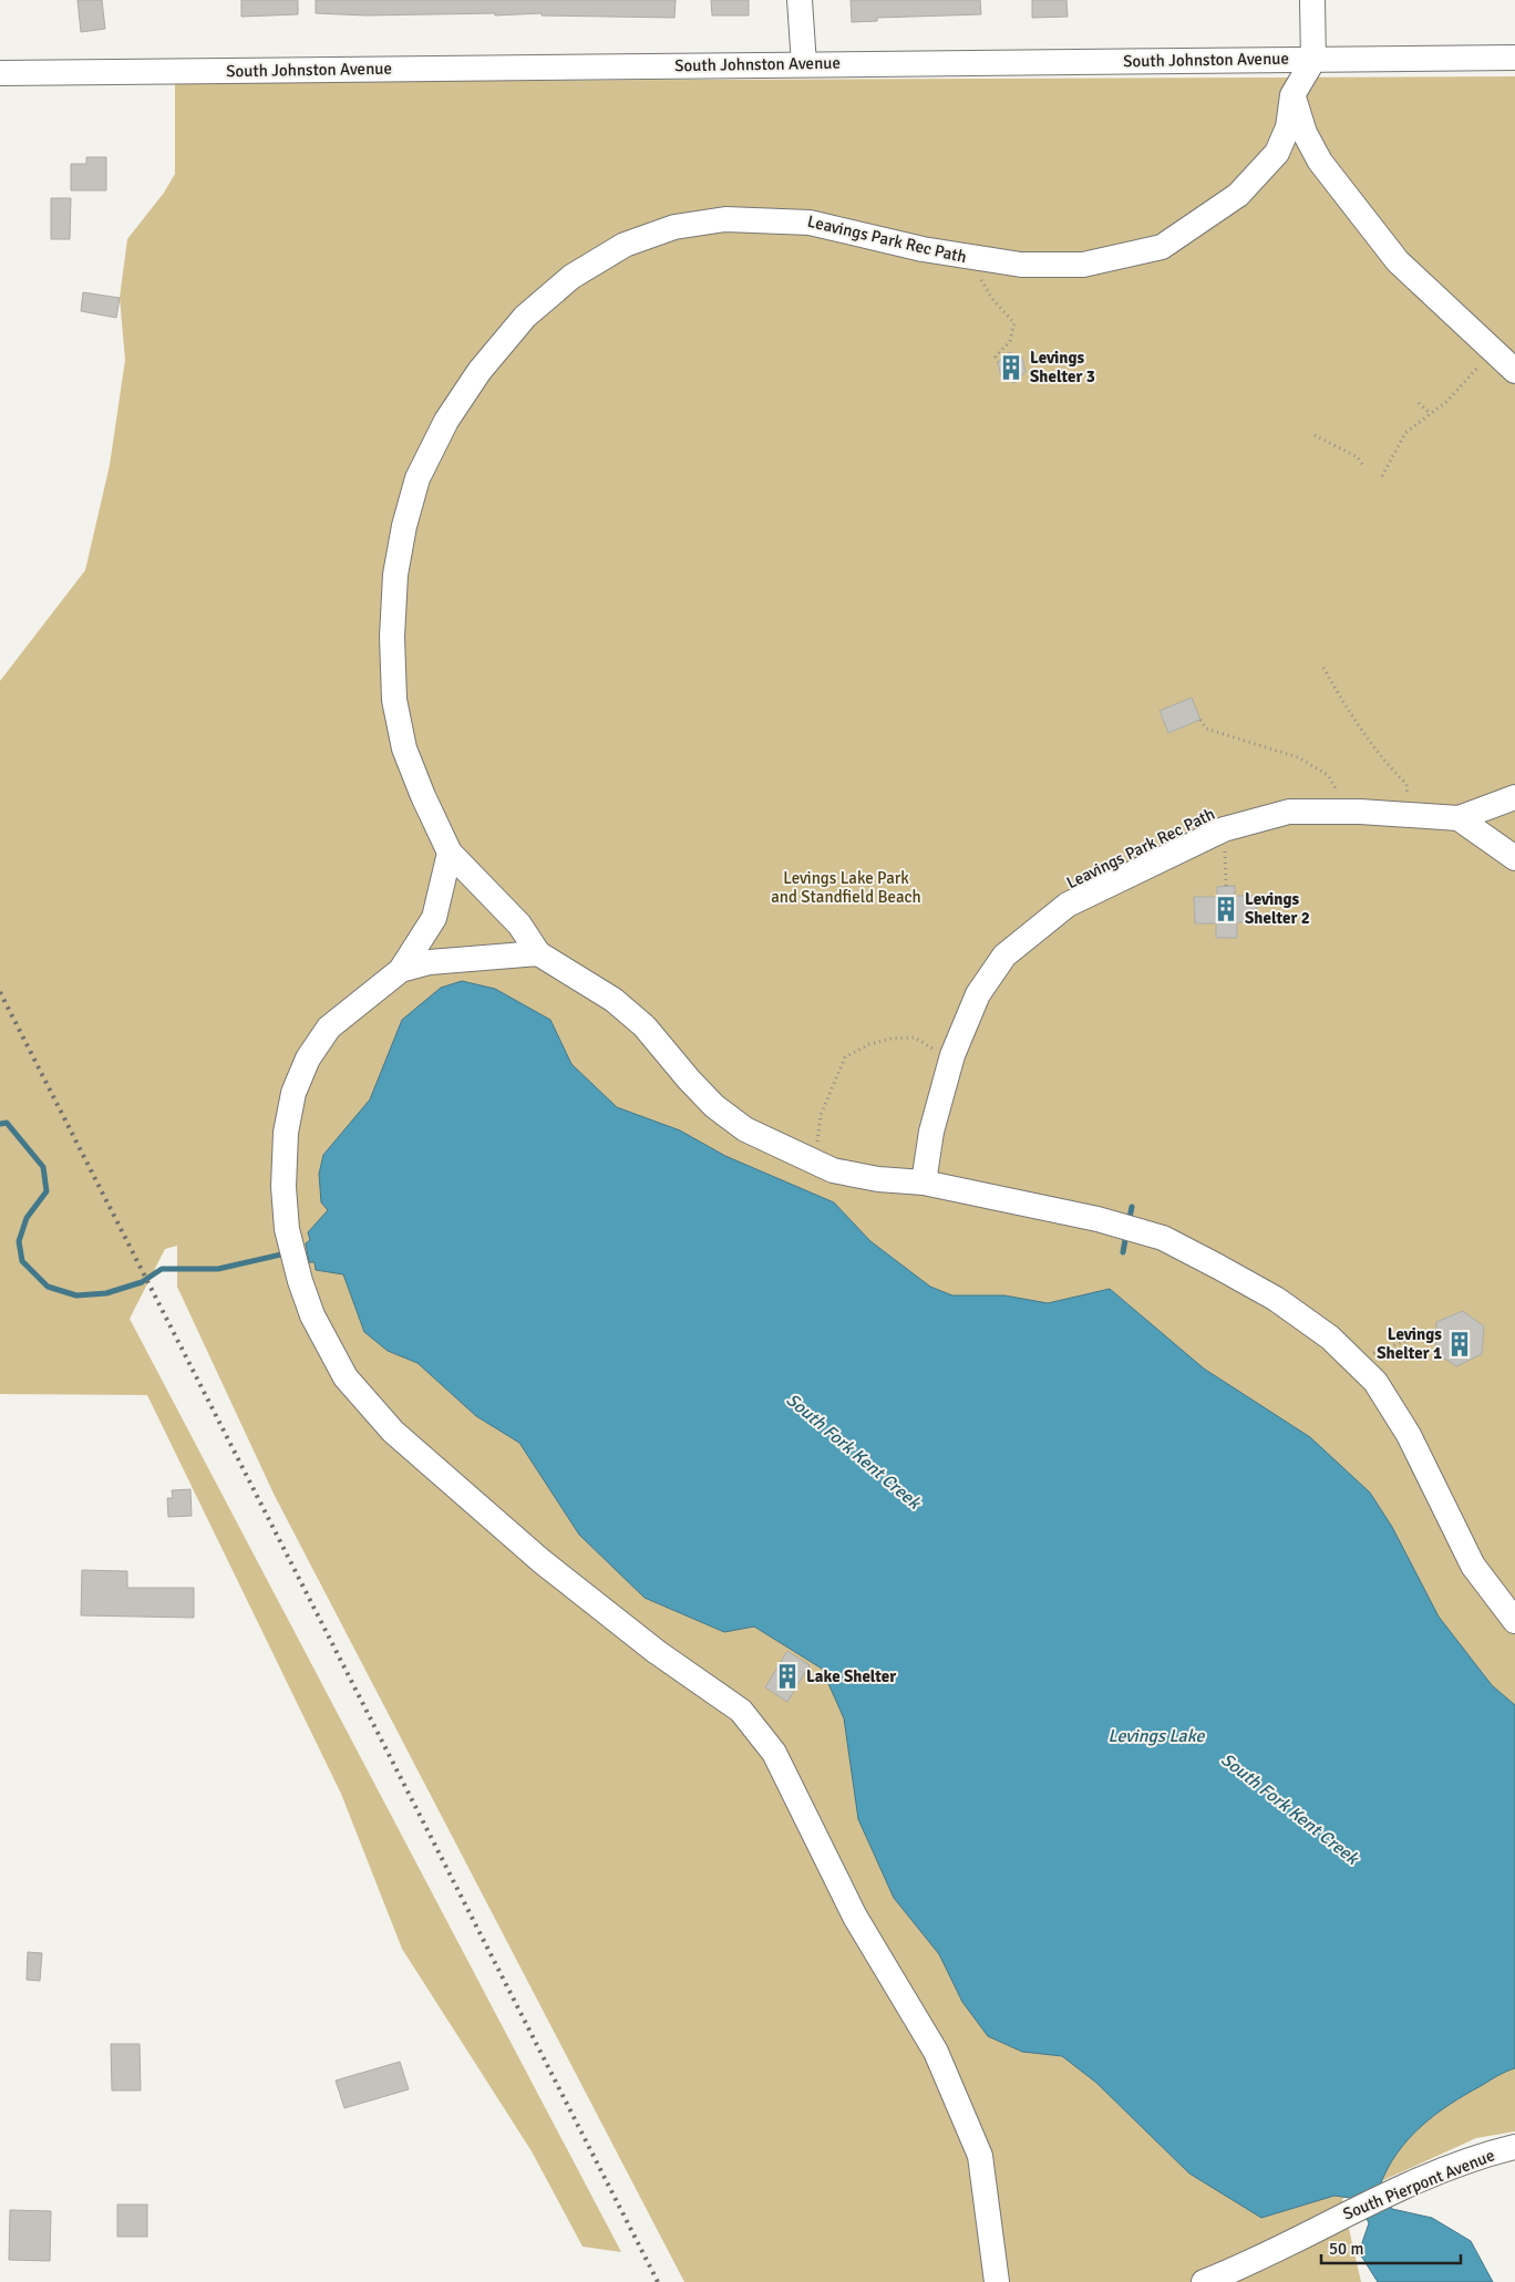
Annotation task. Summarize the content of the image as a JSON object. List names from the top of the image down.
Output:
{
  "streets": {
    "street": ["South Johnston Avenue", "South Pierpont Avenue"]
  },
  "water": ["South Fork Kent Creek", "Levings Lake"],
  "parks": ["Levings Lake Park and Standfield Beach"],
  "places": {
    "building": [
      "Levings Shelter 3",
      "Levings Shelter 2",
      "Levings Shelter 1",
      "Lake Shelter"
    ]
  },
  "scale_bar": "50 m"
}
